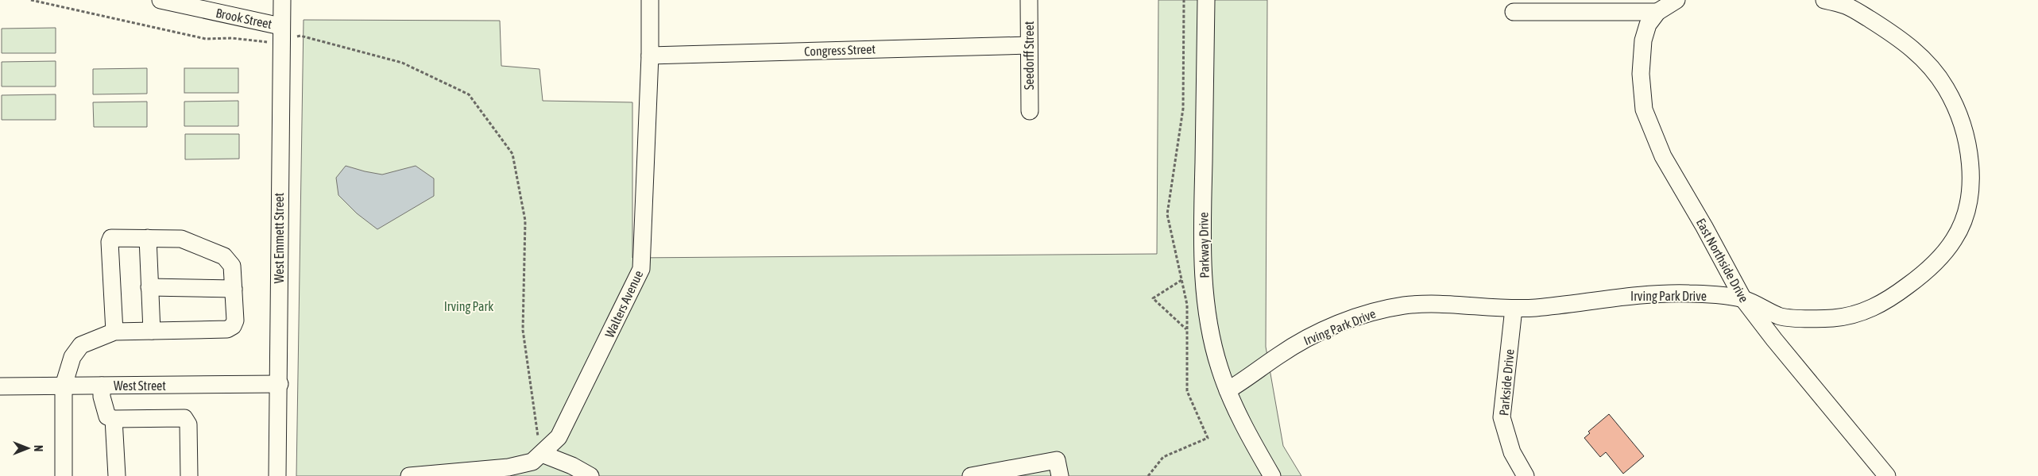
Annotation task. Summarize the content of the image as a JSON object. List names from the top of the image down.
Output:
{
  "streets": {
    "street": [
      "Brook Street",
      "Congress Street",
      "Seedorff Street",
      "West Emmett Street",
      "Parkway Drive",
      "East Northside Drive",
      "Irving Park Drive",
      "Walters Avenue",
      "Parkside Drive",
      "West Street"
    ]
  },
  "crossings": [
    ["Brook Street", "West Emmett Street"],
    ["Congress Street", "Seedorff Street"],
    ["Congress Street", "Walters Avenue"],
    ["West Emmett Street", "West Street"],
    ["Parkway Drive", "Irving Park Drive"],
    ["East Northside Drive", "Irving Park Drive"],
    ["Irving Park Drive", "Parkside Drive"]
  ],
  "parks": ["Irving Park"],
  "north": "right"
}
